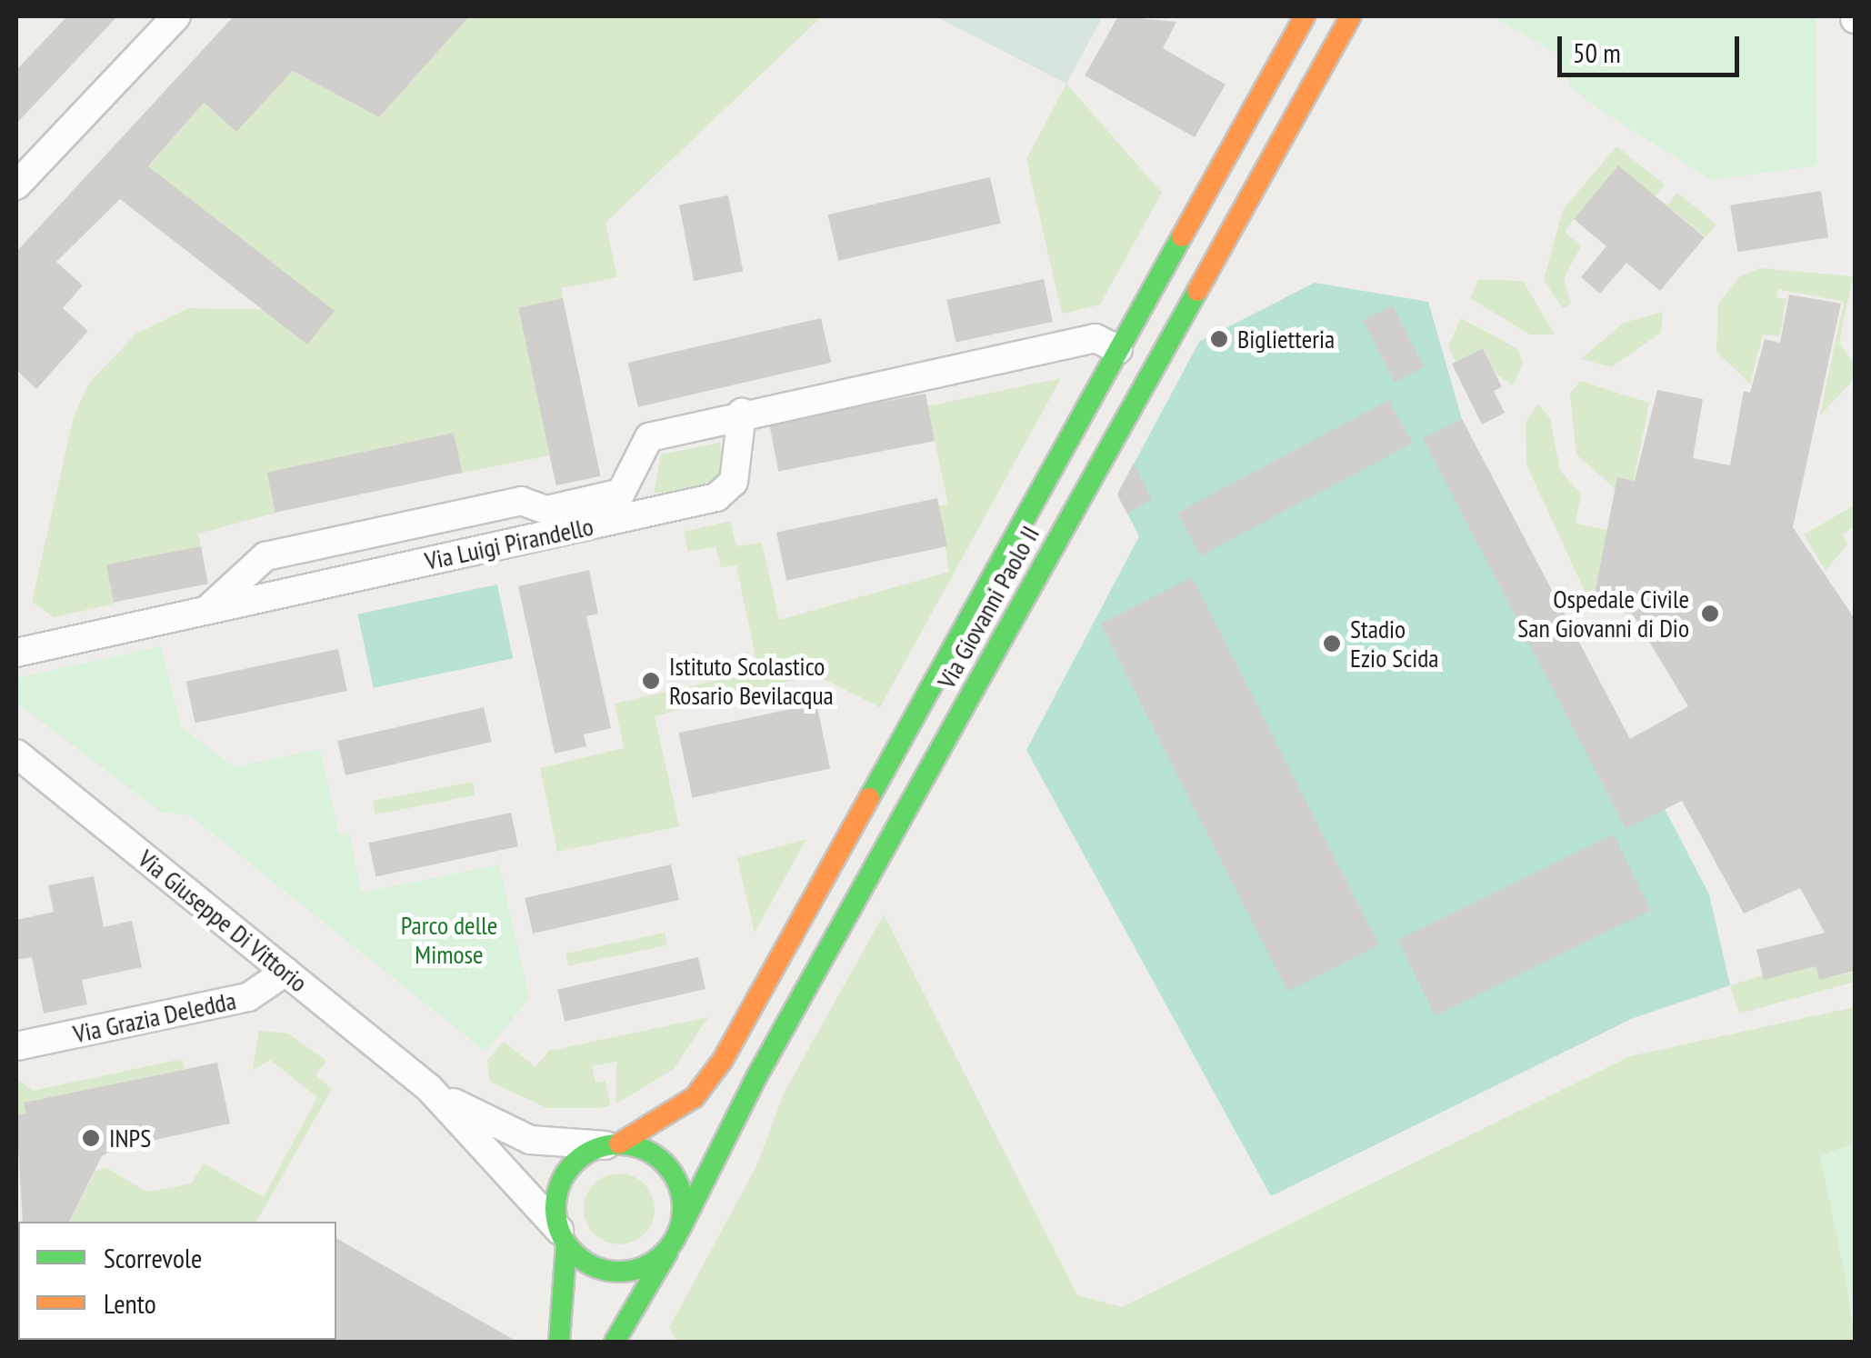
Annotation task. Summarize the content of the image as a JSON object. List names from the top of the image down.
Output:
{
  "streets": {
    "street": [
      "Via Luigi Pirandello",
      "Via Giovanni Paolo II",
      "Via Giuseppe Di Vittorio",
      "Via Grazia Deledda"
    ]
  },
  "crossings": [
    ["Via Luigi Pirandello", "Via Giovanni Paolo II"],
    ["Via Giuseppe Di Vittorio", "Via Grazia Deledda"]
  ],
  "parks": ["Parco delle Mimose"],
  "places": [
    "Biglietteria",
    "Ospedale Civile San Giovanni di Dio",
    "Stadio Ezio Scida",
    "Istituto Scolastico Rosario Bevilacqua",
    "INPS"
  ],
  "legend": ["Scorrevole", "Lento"],
  "scale_bar": "50 m"
}
